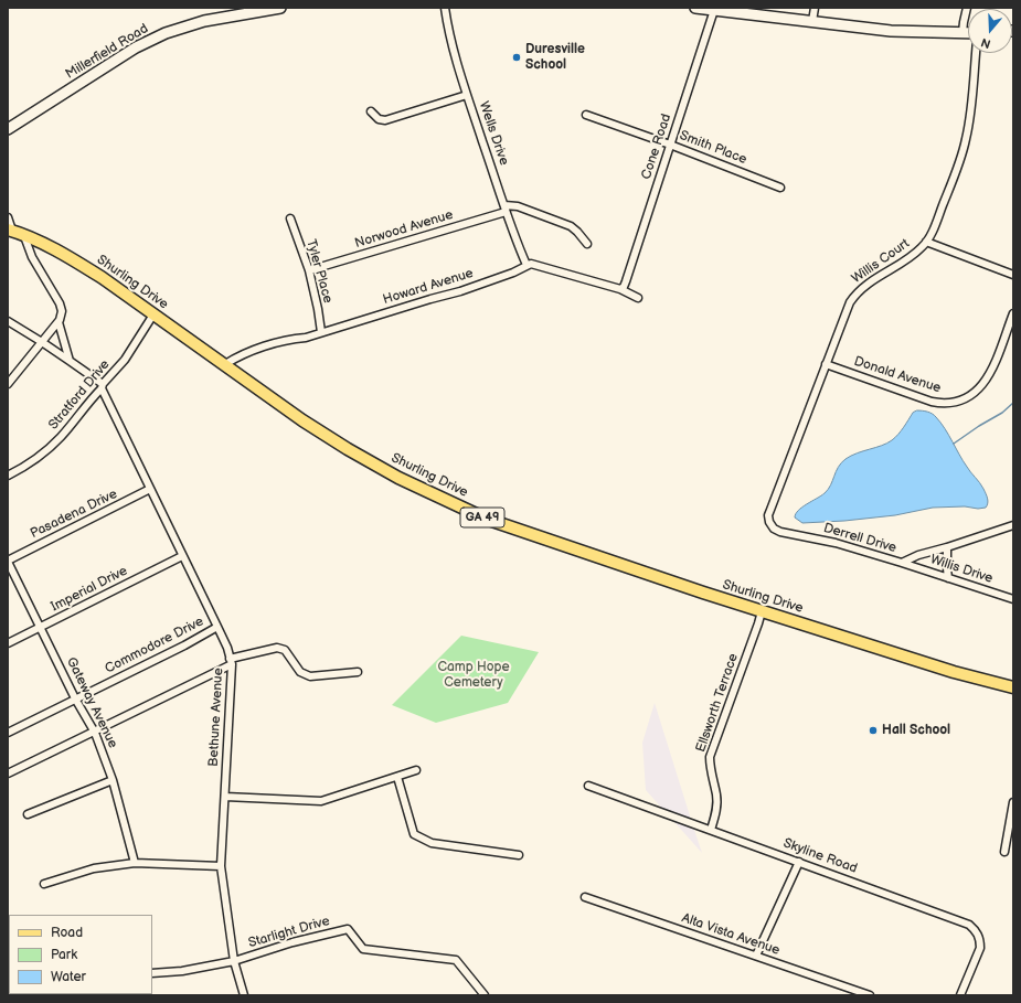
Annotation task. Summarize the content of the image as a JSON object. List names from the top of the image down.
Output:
{
  "streets": {
    "main road": ["Millerfield Road", "Shurling Drive", "GA 49"],
    "street": [
      "Wells Drive",
      "Cone Road",
      "Smith Place",
      "Norwood Avenue",
      "Willis Court",
      "Tyler Place",
      "Howard Avenue",
      "Donald Avenue",
      "Stratford Drive",
      "Pasadena Drive",
      "Derrell Drive",
      "Willis Drive",
      "Imperial Drive",
      "Commodore Drive",
      "Gateway Avenue",
      "Ellsworth Terrace",
      "Bethune Avenue",
      "Skyline Road",
      "Starlight Drive",
      "Alta Vista Avenue"
    ]
  },
  "crossings": [
    ["Wells Drive", "Norwood Avenue"],
    ["Wells Drive", "Howard Avenue"],
    ["Cone Road", "Smith Place"],
    ["Norwood Avenue", "Tyler Place"],
    ["Willis Court", "Donald Avenue"],
    ["Willis Court", "Derrell Drive"],
    ["Tyler Place", "Howard Avenue"],
    ["Shurling Drive", "Howard Avenue"],
    ["Shurling Drive", "Stratford Drive"],
    ["Shurling Drive", "Ellsworth Terrace"],
    ["Stratford Drive", "Bethune Avenue"],
    ["Pasadena Drive", "Gateway Avenue"],
    ["Pasadena Drive", "Bethune Avenue"],
    ["Derrell Drive", "Willis Drive"],
    ["Imperial Drive", "Gateway Avenue"],
    ["Imperial Drive", "Bethune Avenue"],
    ["Commodore Drive", "Gateway Avenue"],
    ["Commodore Drive", "Bethune Avenue"],
    ["Ellsworth Terrace", "Skyline Road"],
    ["Bethune Avenue", "Starlight Drive"]
  ],
  "parks": ["Camp Hope Cemetery"],
  "places": ["Duresville School", "Hall School"],
  "legend": ["Road", "Park", "Water"],
  "north": "bottom"
}
